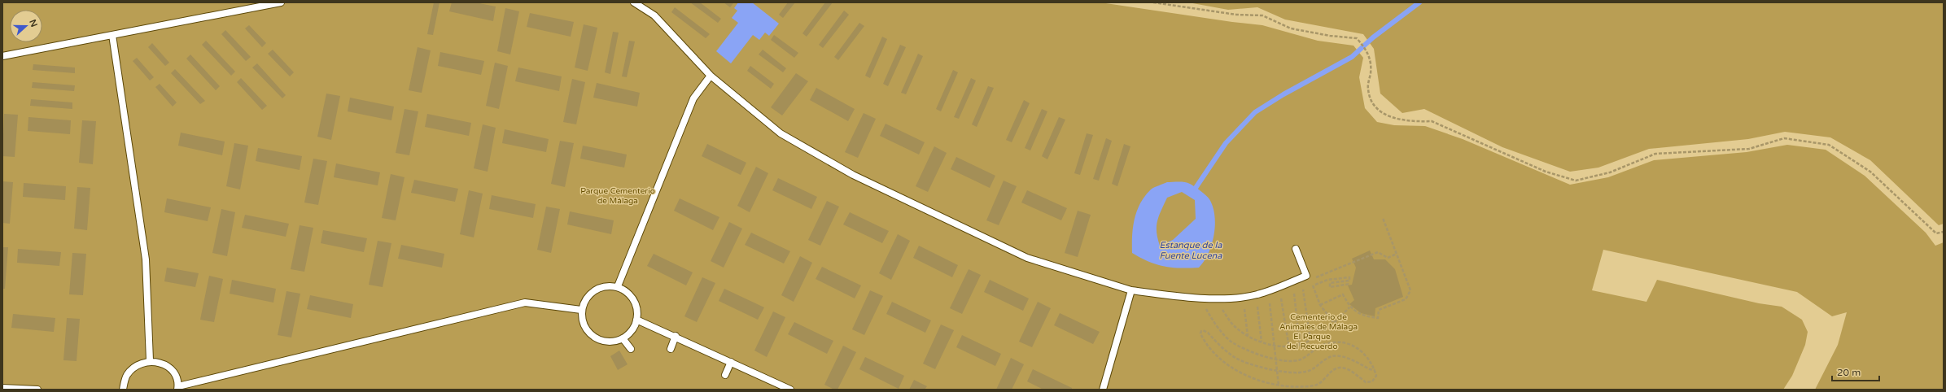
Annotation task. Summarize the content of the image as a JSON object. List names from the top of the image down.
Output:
{
  "water": ["Estanque de la Fuente Lucena"],
  "parks": ["Parque Cementerio de Málaga", "Cementerio de Animales de Málaga", "El Parque del Recuerdo"],
  "scale_bar": "20 m",
  "north": "right"
}
